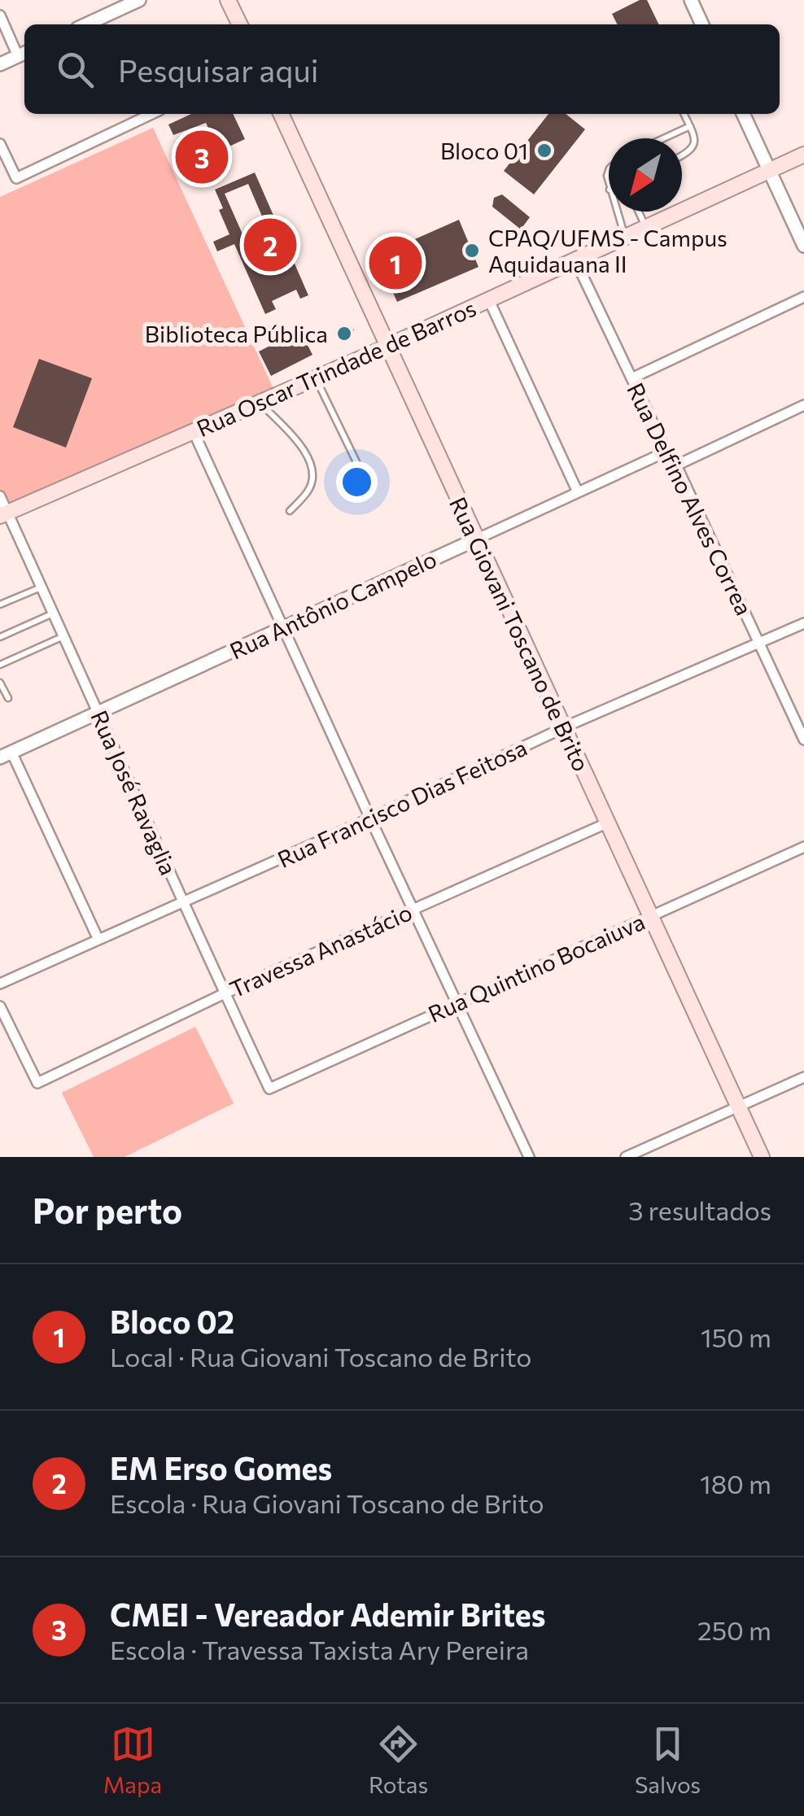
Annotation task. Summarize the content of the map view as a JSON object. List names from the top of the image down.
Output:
{
  "streets": {
    "main road": ["Rua Oscar Trindade de Barros", "Rua Giovani Toscano de Brito"],
    "street": [
      "Rua Delfino Alves Correa",
      "Rua Antônio Campelo",
      "Rua José Ravaglia",
      "Rua Francisco Dias Feitosa",
      "Travessa Anastácio",
      "Rua Quintino Bocaiuva"
    ]
  },
  "crossings": [
    ["Rua Oscar Trindade de Barros", "Rua Delfino Alves Correa"],
    ["Rua Oscar Trindade de Barros", "Rua Giovani Toscano de Brito"],
    ["Rua Oscar Trindade de Barros", "Rua José Ravaglia"],
    ["Rua Delfino Alves Correa", "Rua Antônio Campelo"],
    ["Rua Delfino Alves Correa", "Rua Francisco Dias Feitosa"],
    ["Rua Antônio Campelo", "Rua Giovani Toscano de Brito"],
    ["Rua Antônio Campelo", "Rua José Ravaglia"],
    ["Rua Giovani Toscano de Brito", "Rua Francisco Dias Feitosa"],
    ["Rua Giovani Toscano de Brito", "Travessa Anastácio"],
    ["Rua Giovani Toscano de Brito", "Rua Quintino Bocaiuva"],
    ["Rua José Ravaglia", "Rua Francisco Dias Feitosa"],
    ["Rua José Ravaglia", "Travessa Anastácio"],
    ["Rua José Ravaglia", "Rua Quintino Bocaiuva"]
  ],
  "places": ["Bloco 01", "CPAQ/UFMS - Campus Aquidauana II", "Biblioteca Pública"],
  "north": "bottom left",
  "page": {
    "search": "Pesquisar aqui",
    "pins": ["3", "2", "1"],
    "heading": ["Por perto", "3 resultados"],
    "list": [
      {
        "mark": "1",
        "name": "Bloco 02",
        "note": "Local · Rua Giovani Toscano de Brito",
        "value": "150 m"
      },
      {
        "mark": "2",
        "name": "EM Erso Gomes",
        "note": "Escola · Rua Giovani Toscano de Brito",
        "value": "180 m"
      },
      {
        "mark": "3",
        "name": "CMEI - Vereador Ademir Brites",
        "note": "Escola · Travessa Taxista Ary Pereira",
        "value": "250 m"
      }
    ],
    "nav": ["Mapa", "Rotas", "Salvos"]
  }
}
